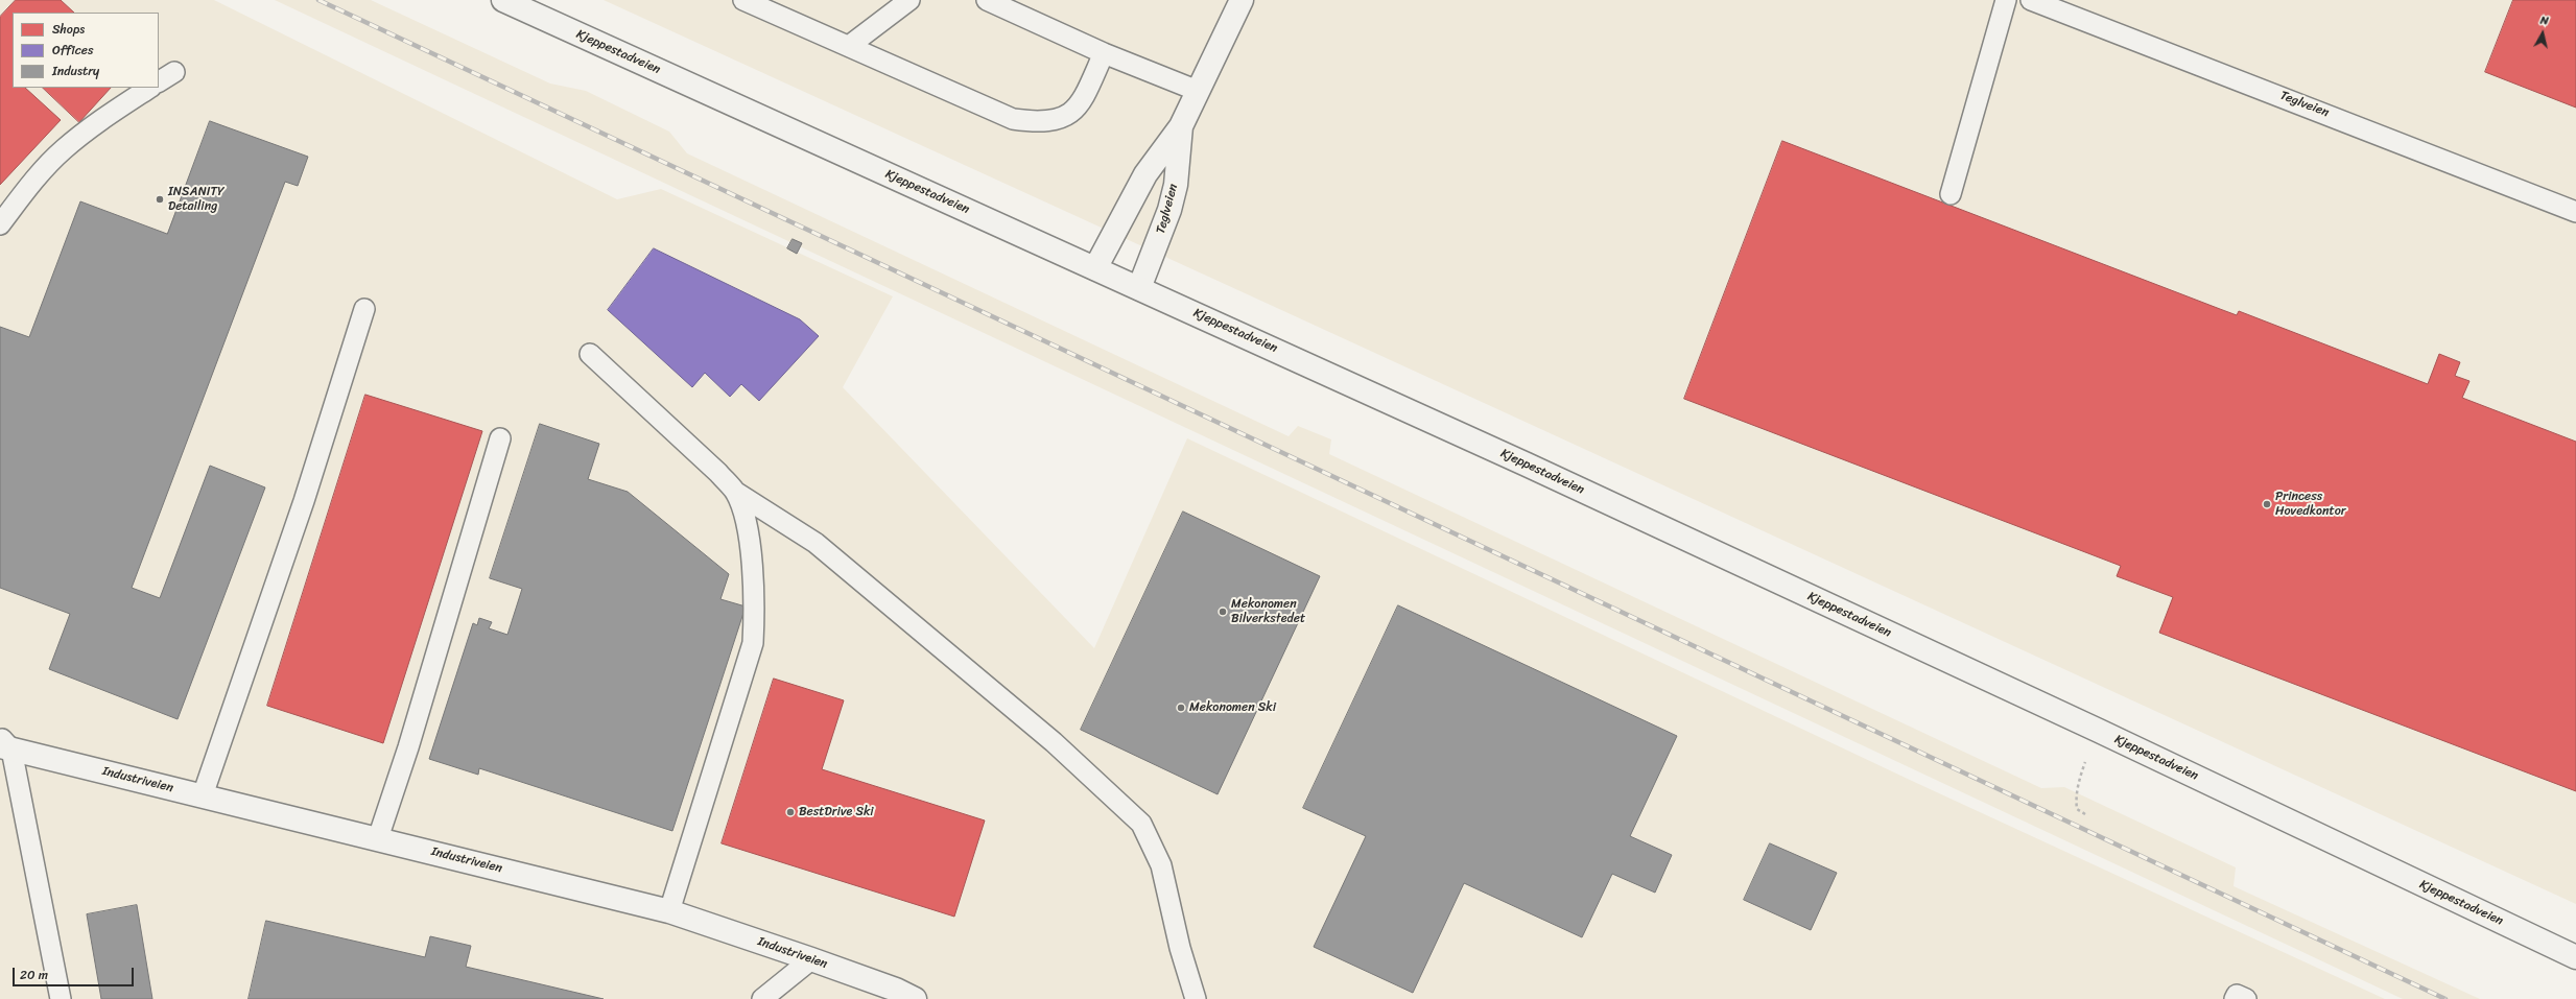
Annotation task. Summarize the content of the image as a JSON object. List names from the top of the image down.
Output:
{
  "streets": {
    "main road": ["Kjeppestadveien", "Teglveien", "Industriveien"]
  },
  "crossings": [
    ["Kjeppestadveien", "Teglveien"]
  ],
  "places": [
    "INSANITY Detailing",
    "Princess Hovedkontor",
    "Mekonomen Bilverkstedet",
    "Mekonomen Ski",
    "BestDrive Ski"
  ],
  "legend": ["Shops", "Offices", "Industry"],
  "scale_bar": "20 m",
  "north": "top"
}
